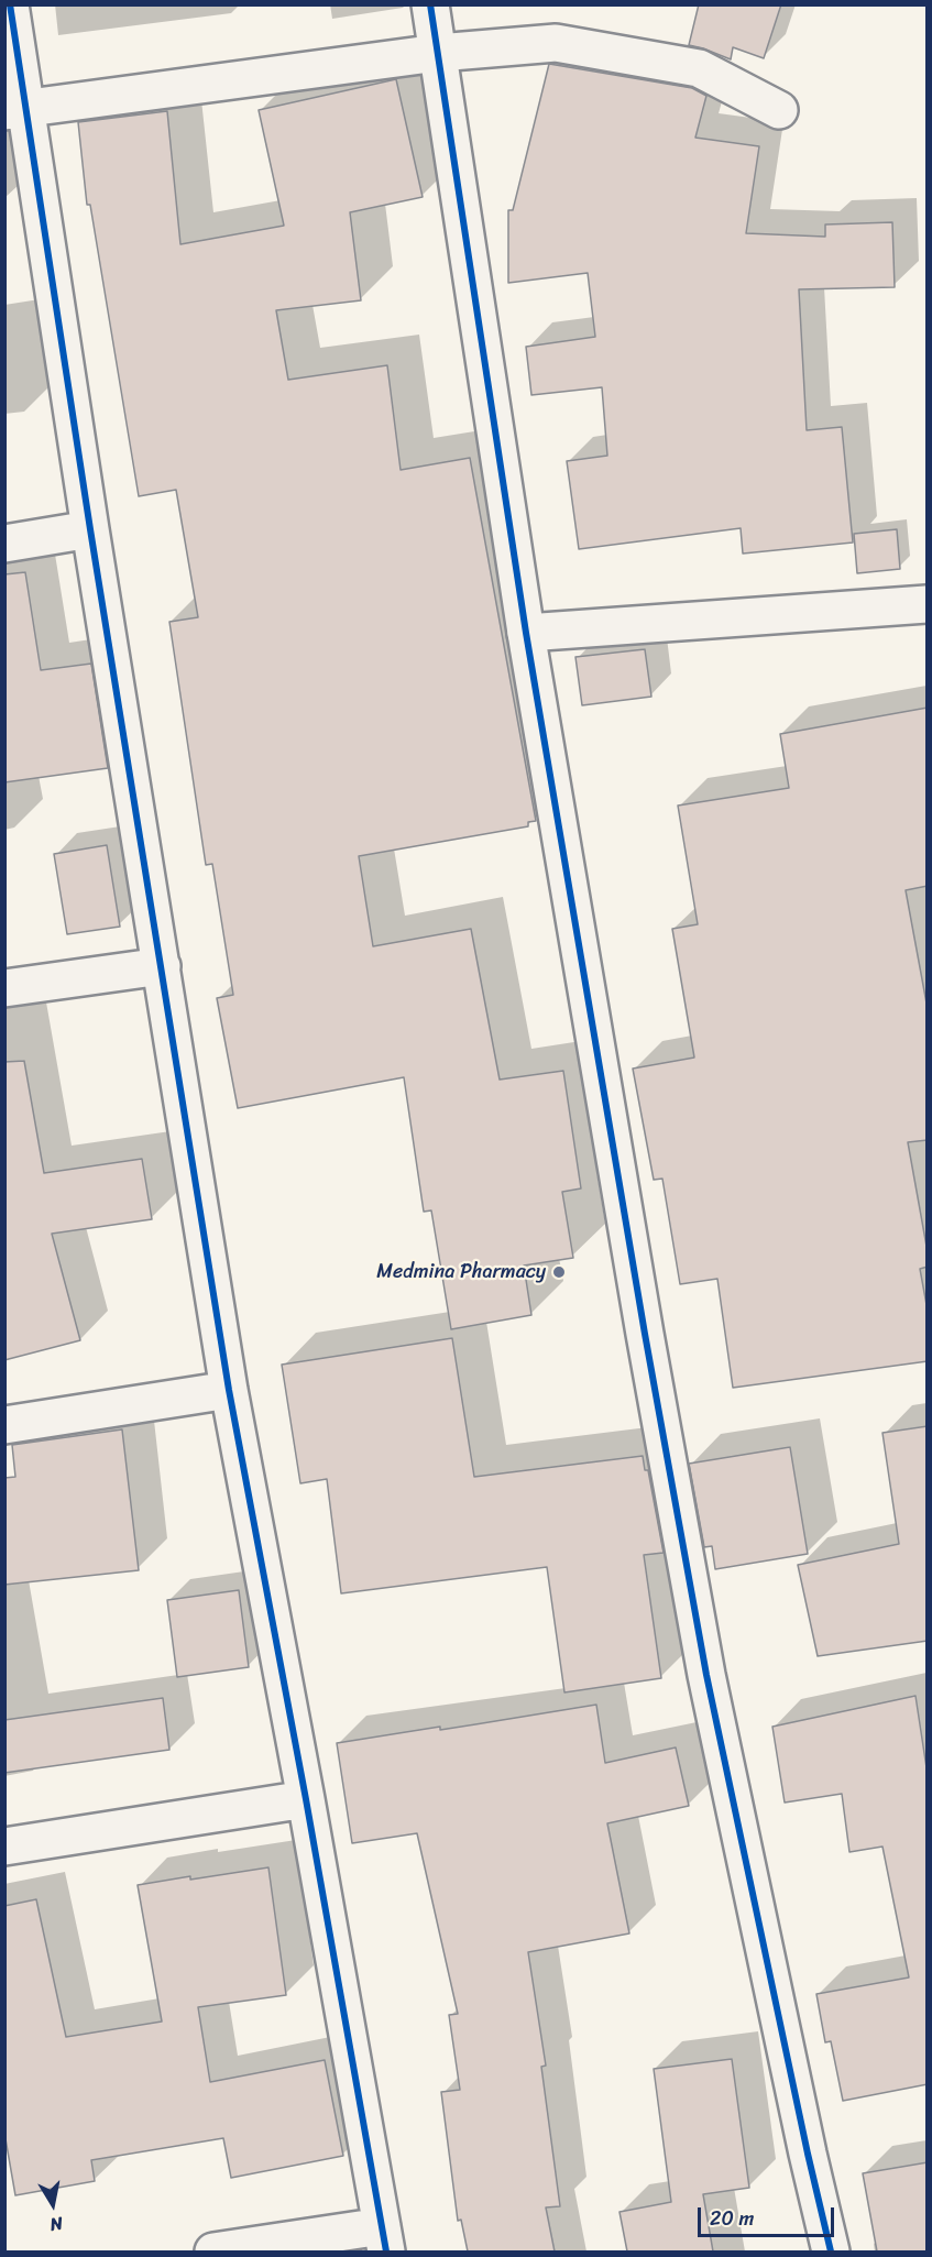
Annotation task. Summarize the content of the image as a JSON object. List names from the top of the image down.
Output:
{
  "places": ["Medmina Pharmacy"],
  "scale_bar": "20 m",
  "north": "bottom"
}
